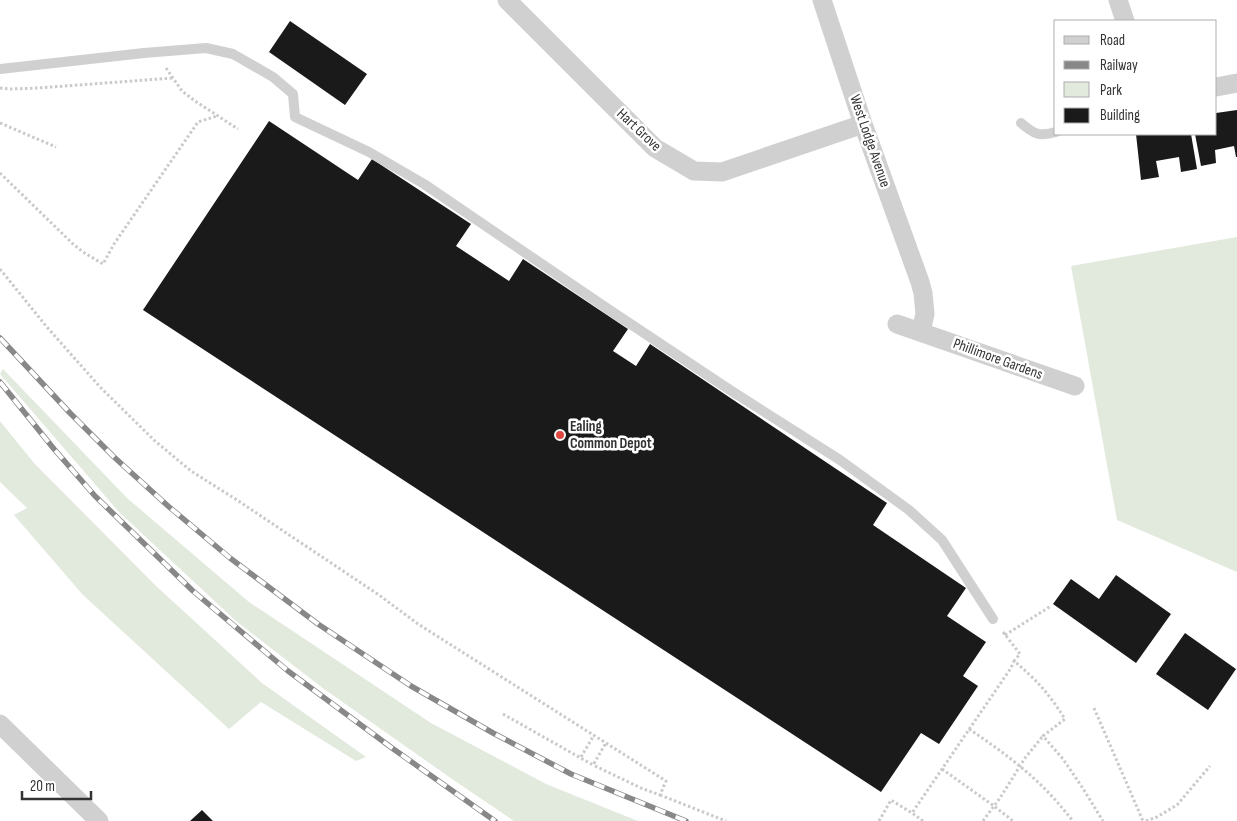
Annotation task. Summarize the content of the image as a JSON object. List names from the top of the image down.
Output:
{
  "streets": {
    "street": ["Hart Grove", "West Lodge Avenue", "Phillimore Gardens"]
  },
  "crossings": [
    ["Hart Grove", "West Lodge Avenue"],
    ["West Lodge Avenue", "Phillimore Gardens"]
  ],
  "places": ["Ealing Common Depot"],
  "legend": [
    "Road",
    "Railway",
    "Park",
    "Building"
  ],
  "scale_bar": "20 m"
}
